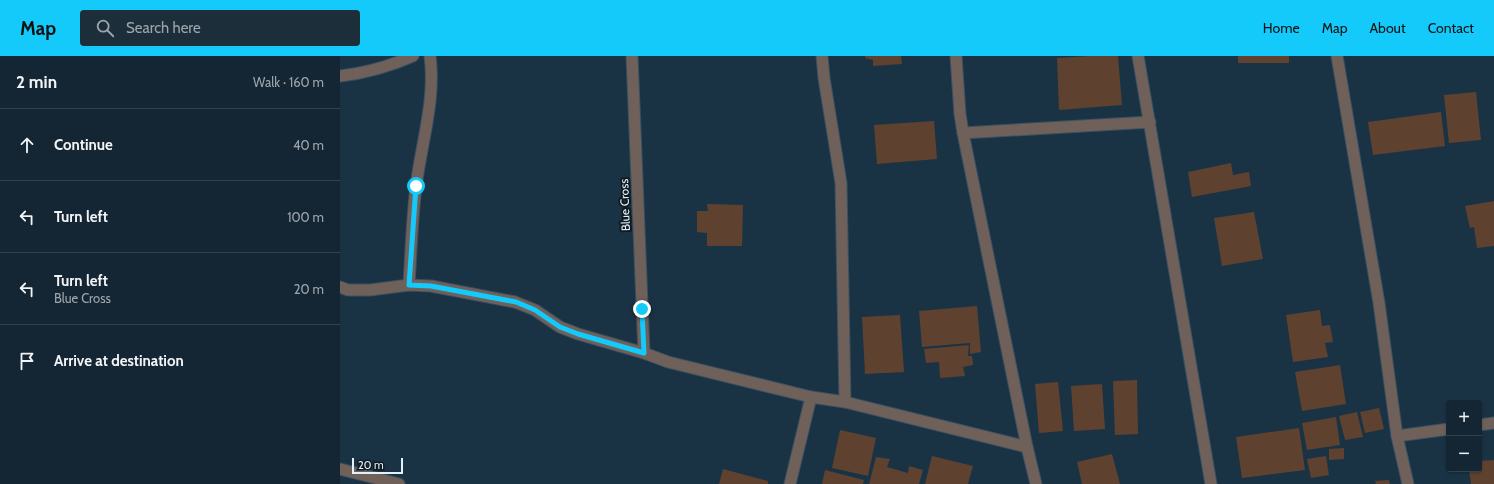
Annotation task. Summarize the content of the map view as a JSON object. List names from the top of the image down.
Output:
{
  "streets": {
    "street": ["Blue Cross"]
  },
  "scale_bar": "20 m",
  "page": {
    "header": "Map",
    "search": "Search here",
    "nav": [
      "Home",
      "Map",
      "About",
      "Contact"
    ],
    "heading": ["2 min", "Walk · 160 m"],
    "list": [
      ["Continue", "40 m"],
      ["Turn left", "100 m"],
      ["Turn left", "Blue Cross", "20 m"],
      "Arrive at destination"
    ],
    "map_buttons": ["+", "−"],
    "scale": "20 m"
  }
}
